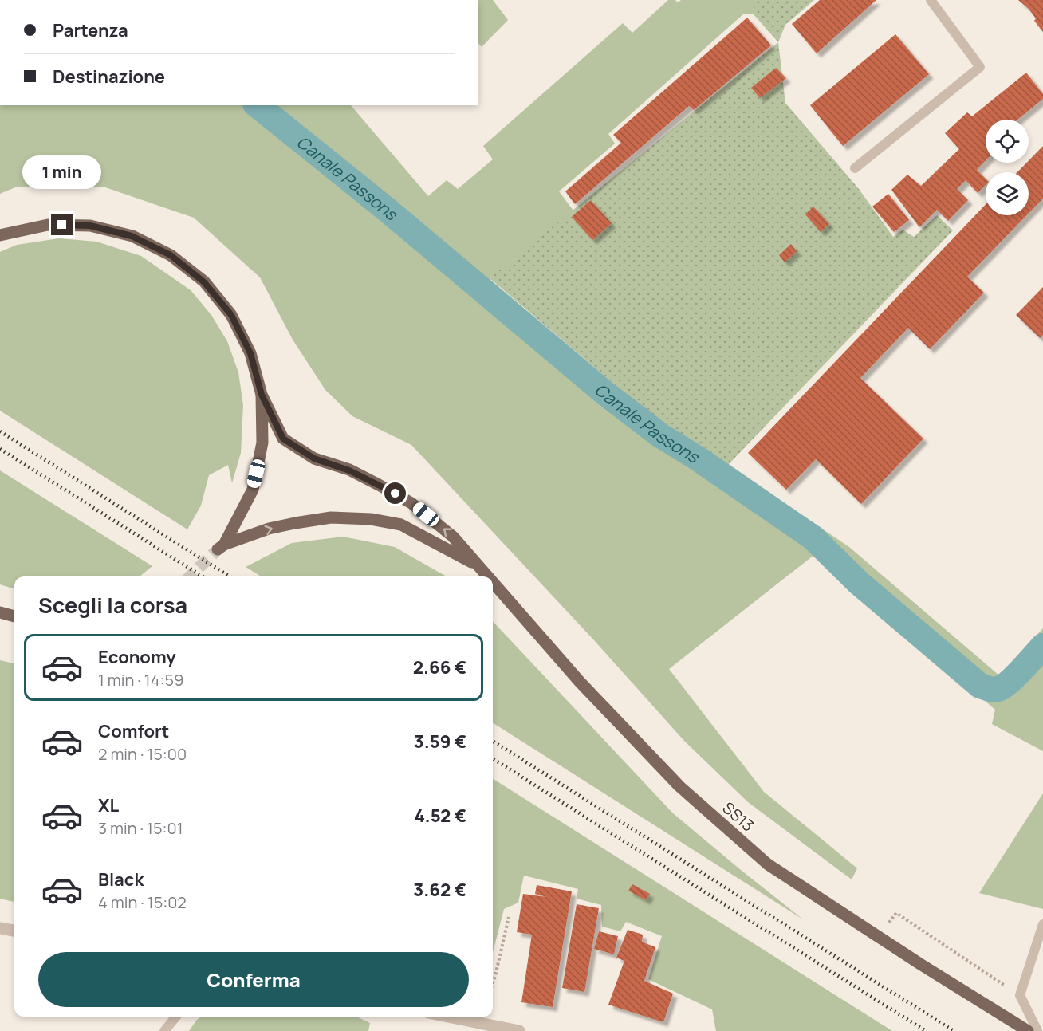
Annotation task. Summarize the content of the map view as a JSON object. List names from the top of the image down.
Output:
{
  "streets": {
    "main road": ["SS13"]
  },
  "water": ["Canale Passons"],
  "page": {
    "banner": ["Partenza", "Destinazione"],
    "bubble": "1 min",
    "heading": "Scegli la corsa",
    "list": [
      {
        "name": "Economy",
        "note": "1 min · 14:59",
        "value": "2.66 €"
      },
      {
        "name": "Comfort",
        "note": "2 min · 15:00",
        "value": "3.59 €"
      },
      {
        "name": "XL",
        "note": "3 min · 15:01",
        "value": "4.52 €"
      },
      {
        "name": "Black",
        "note": "4 min · 15:02",
        "value": "3.62 €"
      }
    ],
    "buttons": "Conferma"
  }
}
